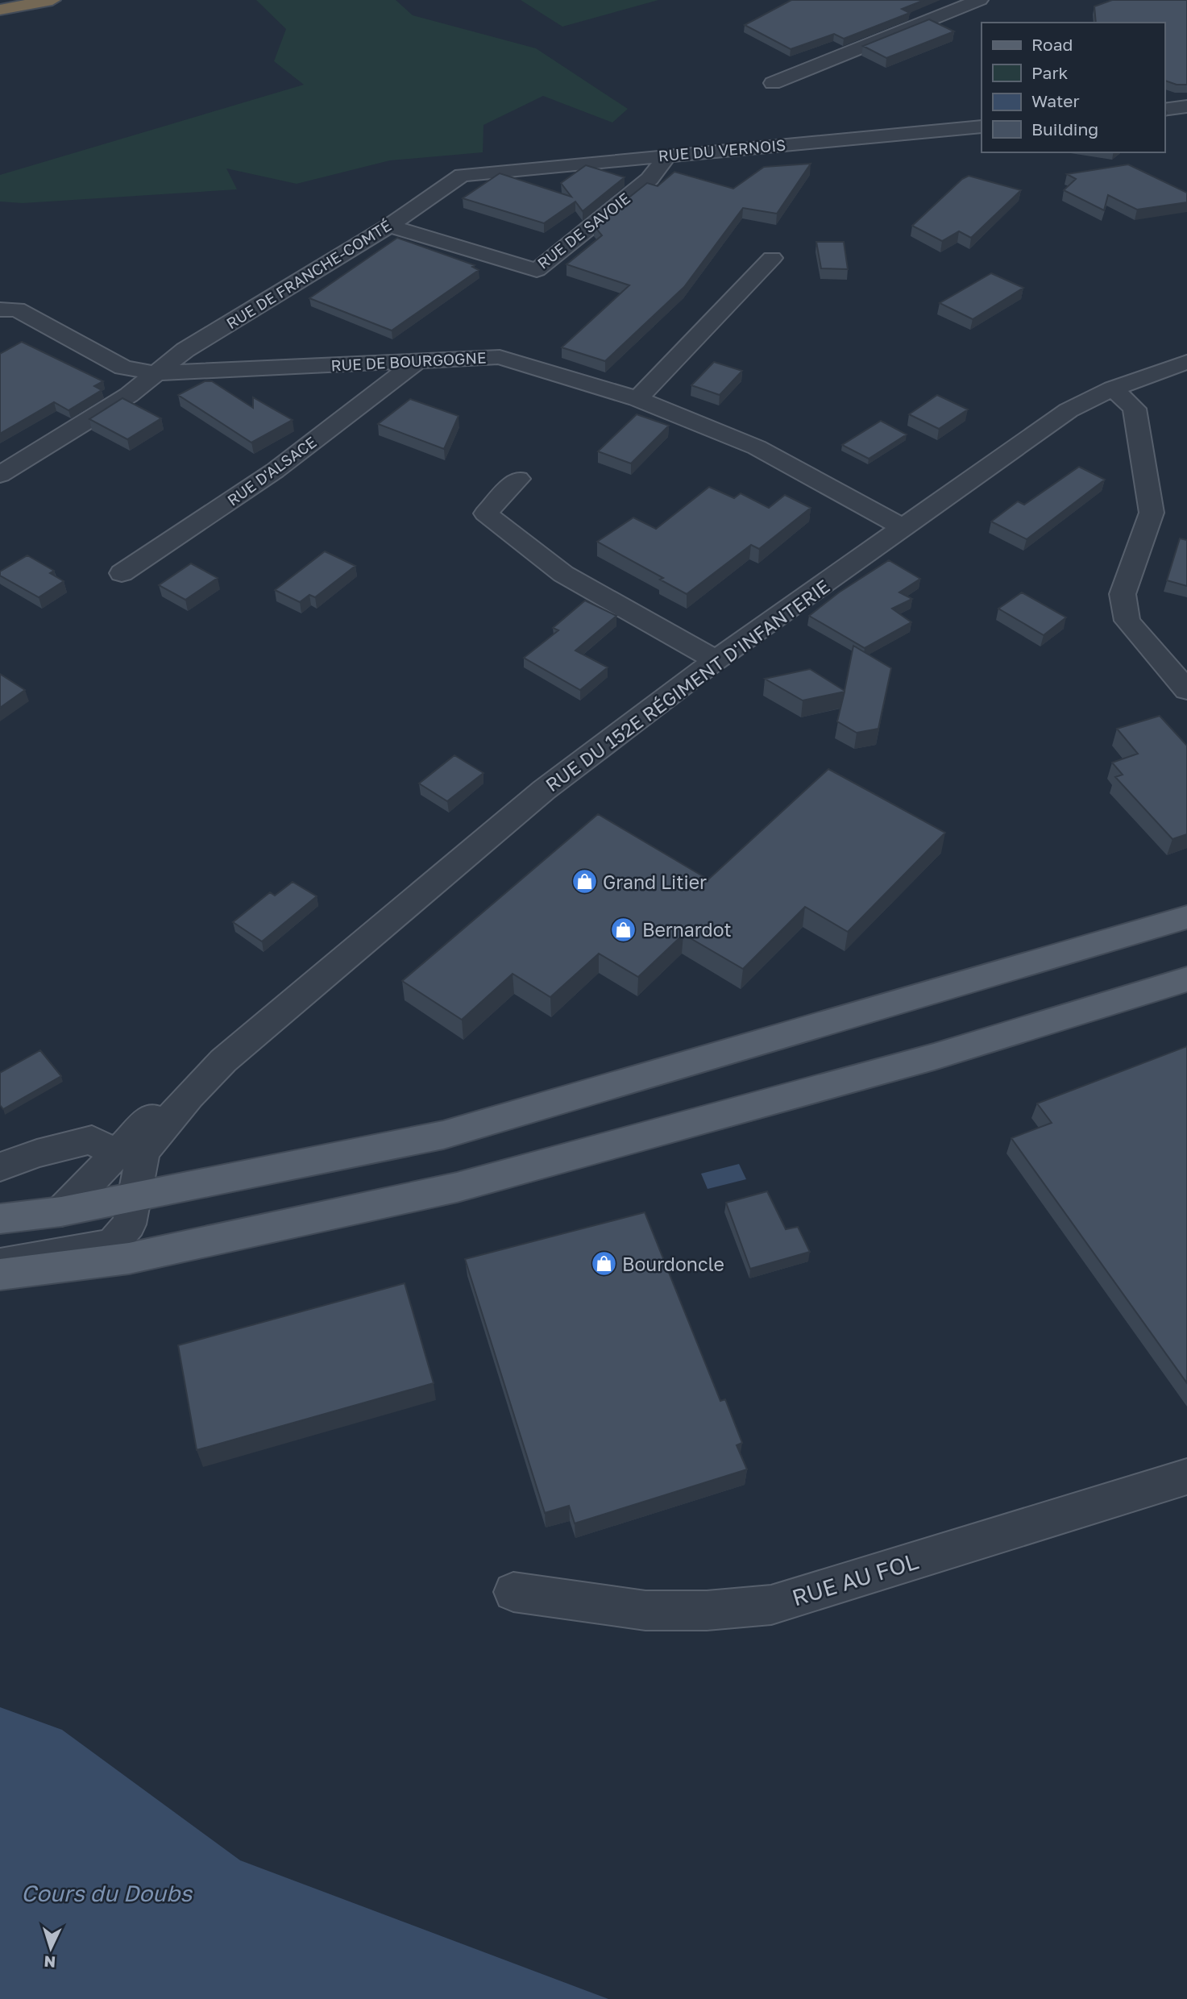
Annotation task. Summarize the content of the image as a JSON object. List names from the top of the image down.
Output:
{
  "streets": {
    "street": [
      "RUE DU VERNOIS",
      "RUE DE SAVOIE",
      "RUE DE FRANCHE-COMTÉ",
      "RUE DE BOURGOGNE",
      "RUE D'ALSACE",
      "RUE DU 152E RÉGIMENT D'INFANTERIE",
      "RUE AU FOL"
    ]
  },
  "crossings": [
    ["RUE DU VERNOIS", "RUE DE SAVOIE"],
    ["RUE DU VERNOIS", "RUE DE FRANCHE-COMTÉ"],
    ["RUE DE SAVOIE", "RUE DE FRANCHE-COMTÉ"],
    ["RUE DE FRANCHE-COMTÉ", "RUE DE BOURGOGNE"],
    ["RUE DE BOURGOGNE", "RUE D'ALSACE"],
    ["RUE DE BOURGOGNE", "RUE DU 152E RÉGIMENT D'INFANTERIE"]
  ],
  "water": ["Cours du Doubs"],
  "places": {
    "shop": ["Grand Litier", "Bernardot", "Bourdoncle"]
  },
  "legend": [
    "Road",
    "Park",
    "Water",
    "Building"
  ],
  "north": "bottom"
}
